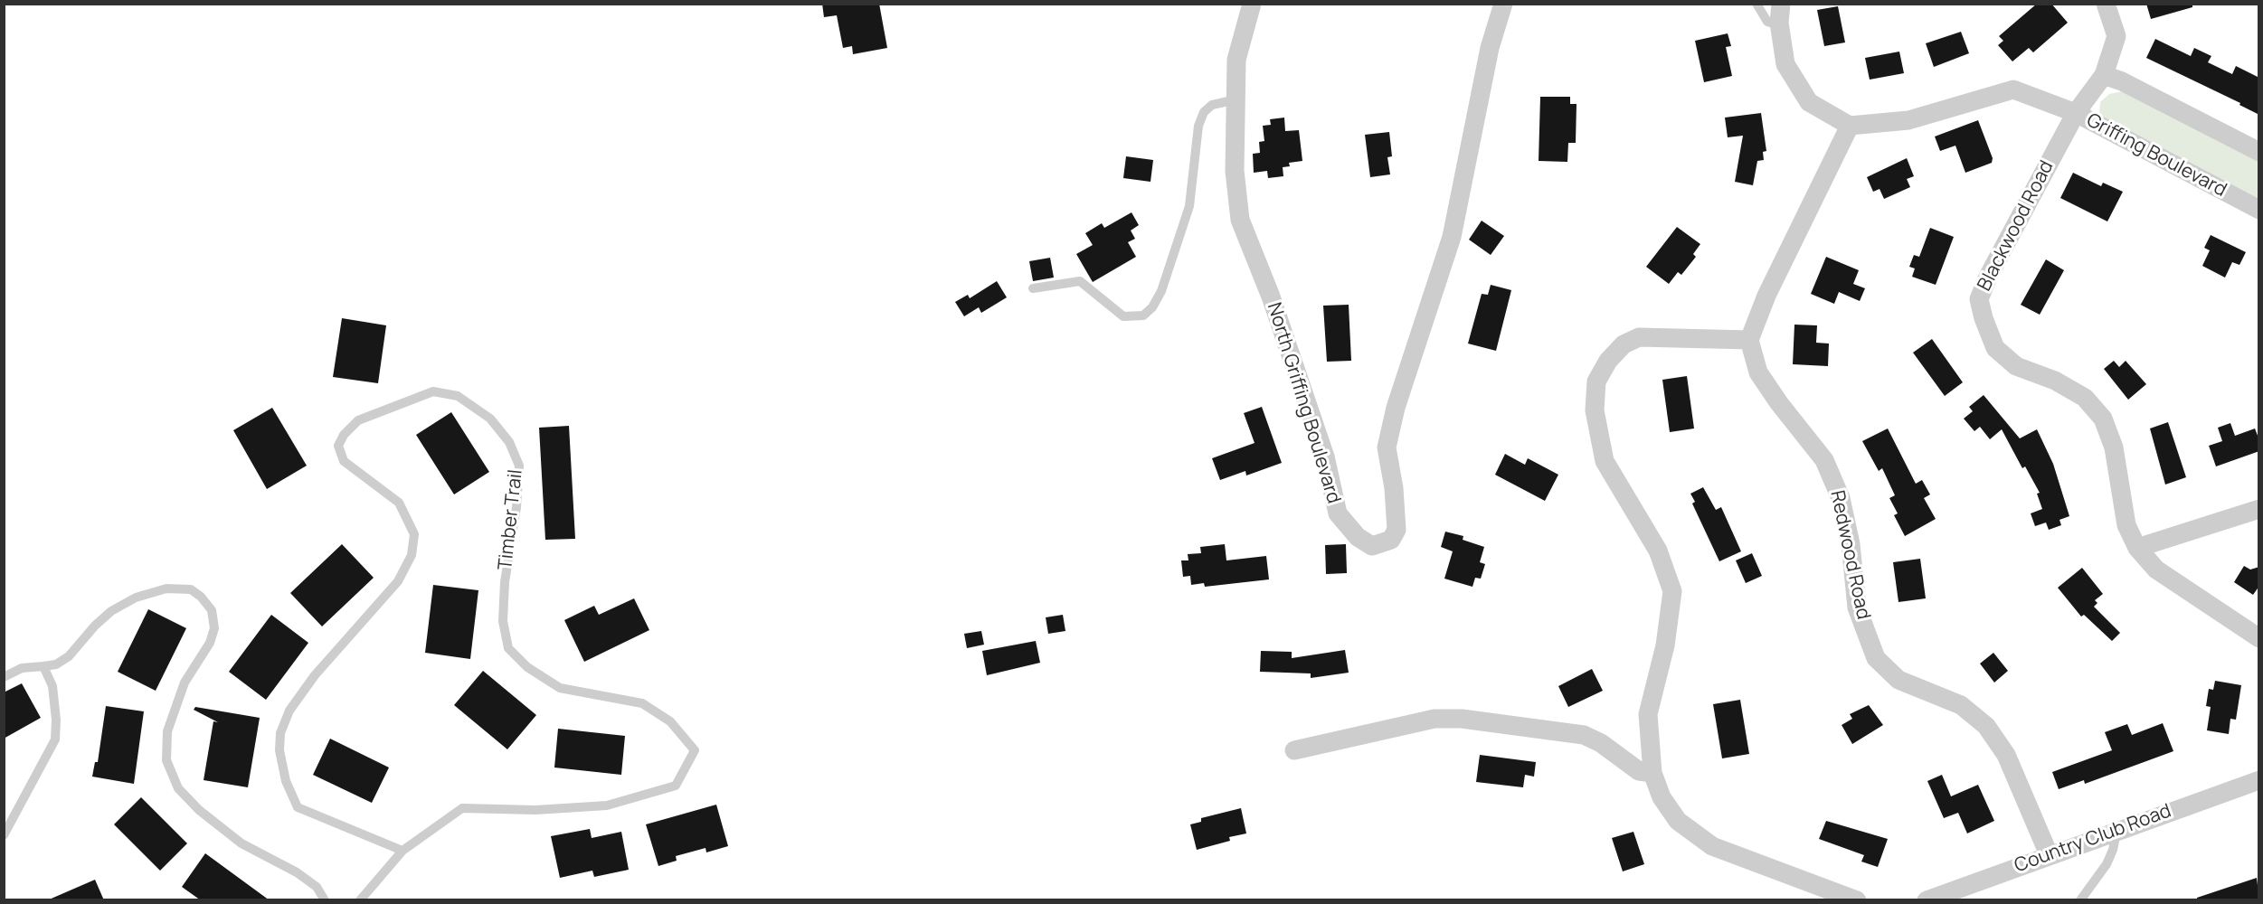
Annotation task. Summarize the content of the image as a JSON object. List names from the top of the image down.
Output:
{
  "streets": {
    "street": [
      "Griffing Boulevard",
      "Blackwood Road",
      "North Griffing Boulevard",
      "Redwood Road",
      "Country Club Road"
    ],
    "lane": ["Timber Trail"]
  },
  "crossings": [
    ["Griffing Boulevard", "Blackwood Road"],
    ["Redwood Road", "Country Club Road"]
  ]
}
